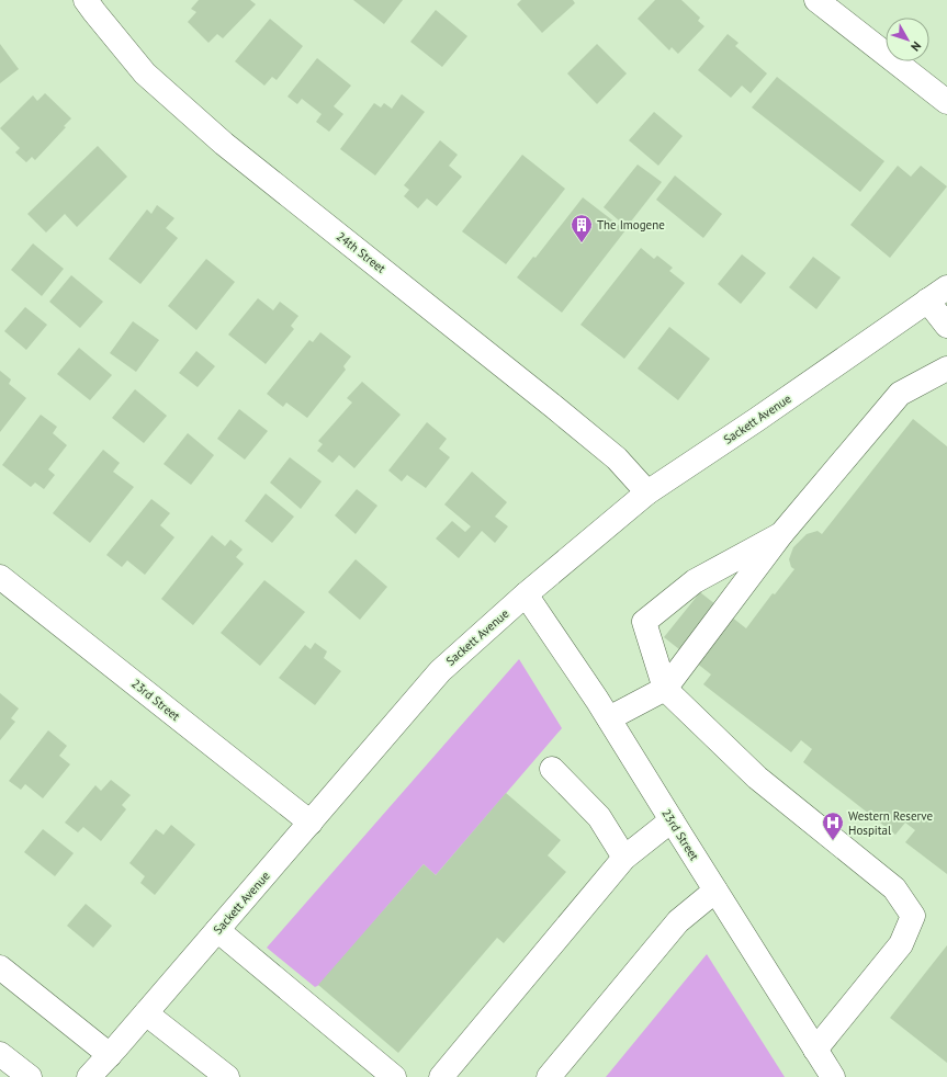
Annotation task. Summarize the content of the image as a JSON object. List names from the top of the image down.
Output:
{
  "streets": {
    "street": ["24th Street", "Sackett Avenue", "23rd Street"]
  },
  "crossings": [
    ["24th Street", "Sackett Avenue"],
    ["Sackett Avenue", "23rd Street"]
  ],
  "places": {
    "building": ["The Imogene"],
    "hospital": ["Western Reserve Hospital"]
  },
  "north": "bottom right"
}
